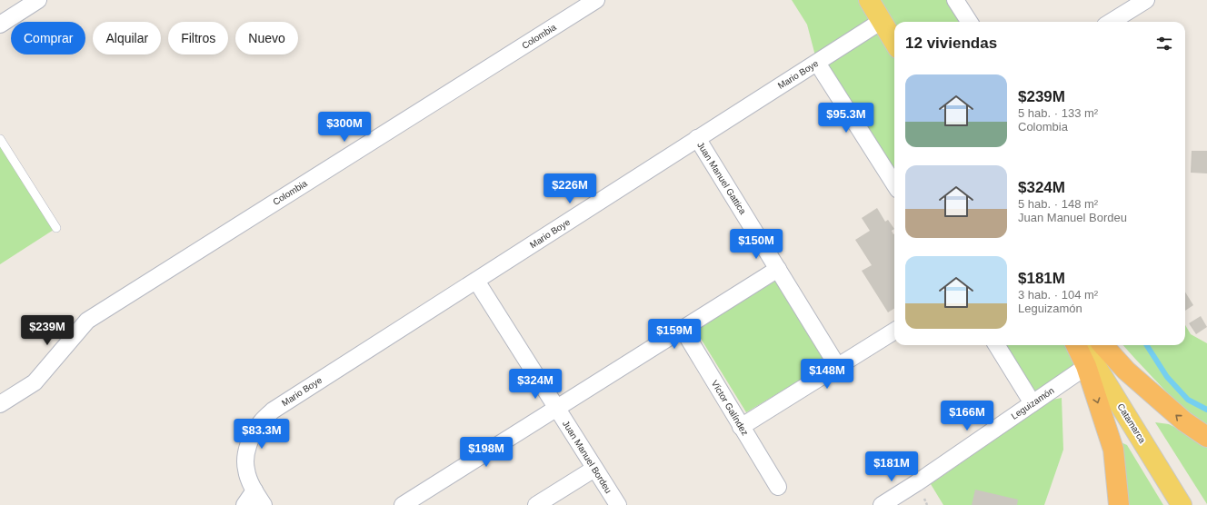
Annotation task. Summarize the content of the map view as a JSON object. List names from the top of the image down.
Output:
{
  "streets": {
    "main road": ["Catamarca"],
    "street": [
      "Colombia",
      "Mario Boye",
      "Juan Manuel Gattica",
      "Leguizamón",
      "Víctor Galíndez",
      "Juan Manuel Bordeu"
    ]
  },
  "crossings": [
    ["Mario Boye", "Juan Manuel Gattica"],
    ["Mario Boye", "Juan Manuel Bordeu"],
    ["Leguizamón", "Catamarca"]
  ],
  "page": {
    "chip": [
      "Comprar",
      "Alquilar",
      "Filtros",
      "Nuevo"
    ],
    "heading": "12 viviendas",
    "list": [
      {
        "name": "$239M",
        "note": "5 hab. · 133 m² · Colombia"
      },
      {
        "name": "$324M",
        "note": "5 hab. · 148 m² · Juan Manuel Bordeu"
      },
      {
        "name": "$181M",
        "note": "3 hab. · 104 m² · Leguizamón"
      }
    ],
    "price": [
      "$95.3M",
      "$300M",
      "$226M",
      "$150M",
      "$239M",
      "$159M",
      "$148M",
      "$324M",
      "$166M",
      "$83.3M",
      "$198M",
      "$181M"
    ]
  }
}
